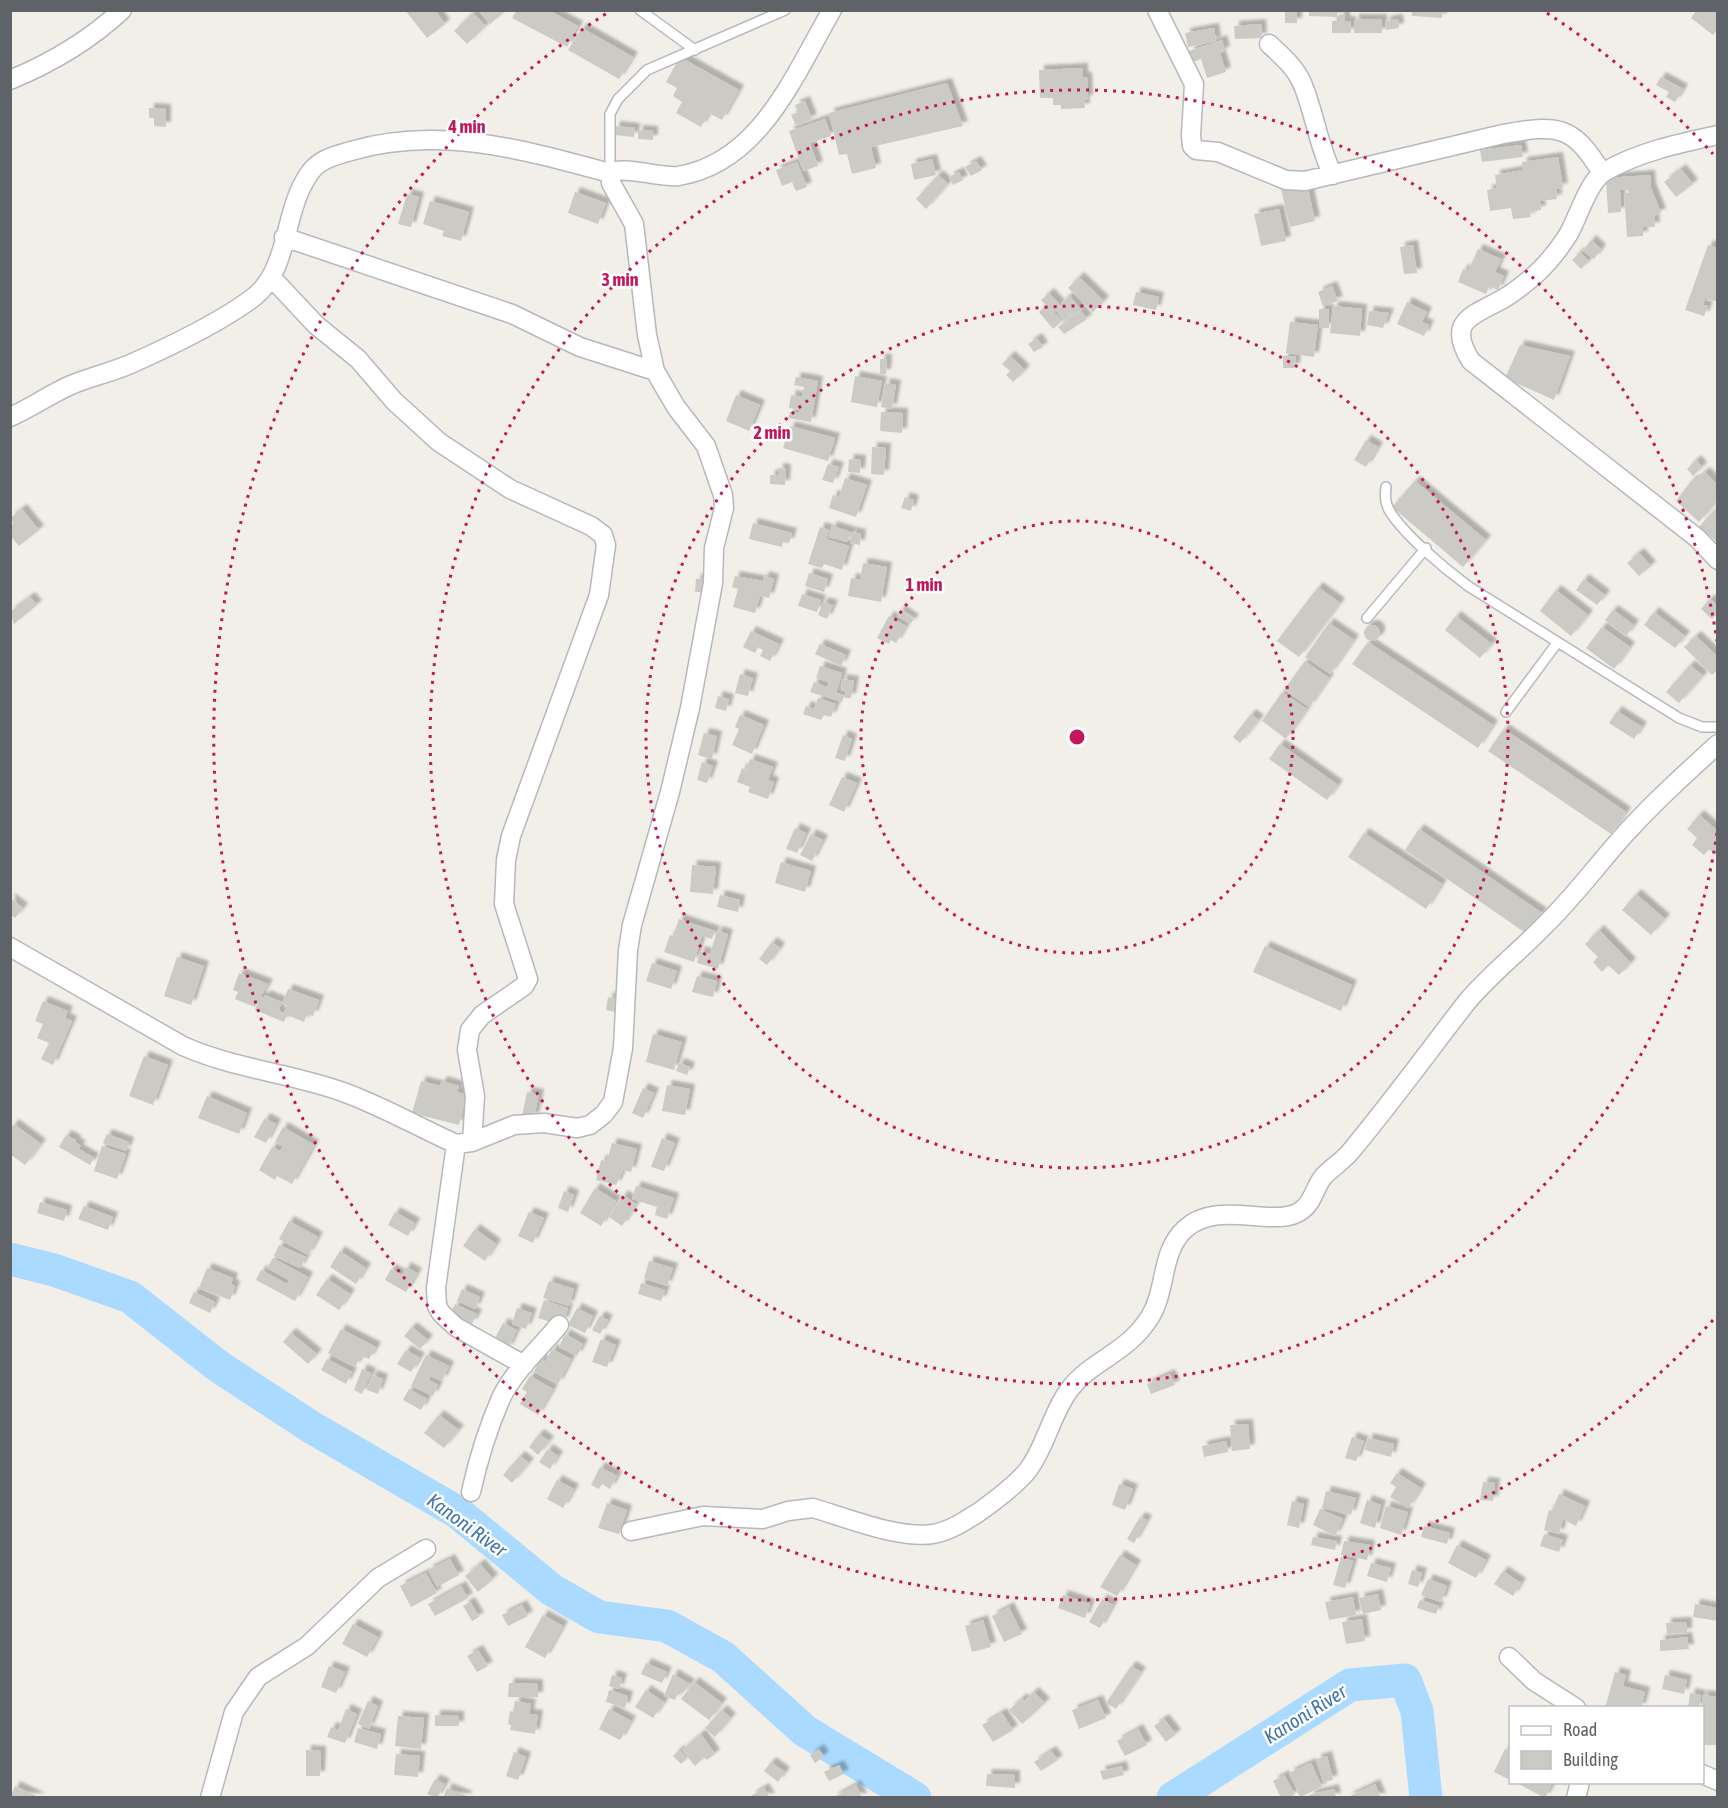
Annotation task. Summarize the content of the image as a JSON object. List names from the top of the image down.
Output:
{
  "water": ["Kanoni River"],
  "legend": ["Road", "Building"],
  "rings": [
    "4 min",
    "3 min",
    "2 min",
    "1 min"
  ]
}
